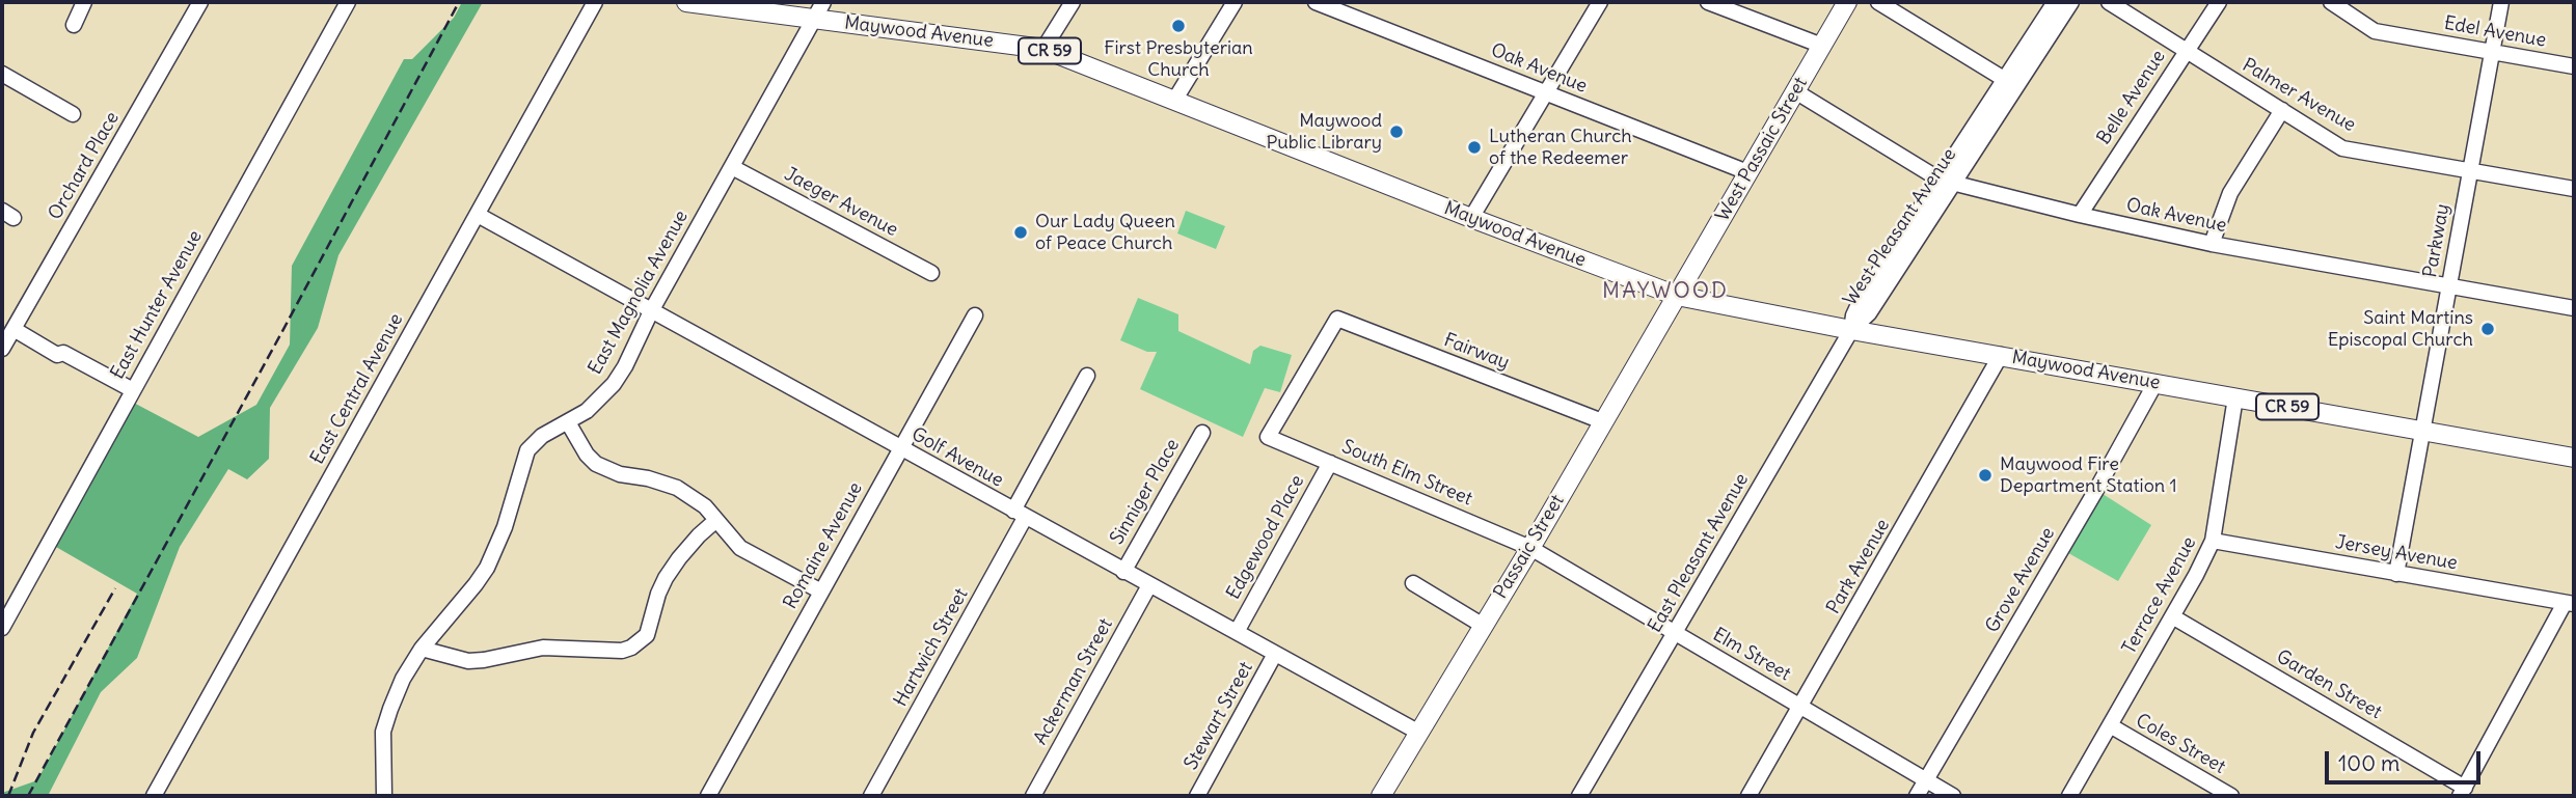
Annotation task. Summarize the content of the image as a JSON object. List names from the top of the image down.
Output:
{
  "streets": {
    "main road": [
      "Maywood Avenue",
      "CR 59",
      "West Passaic Street",
      "Passaic Street"
    ],
    "street": [
      "Edel Avenue",
      "Oak Avenue",
      "Palmer Avenue",
      "Belle Avenue",
      "Orchard Place",
      "Jaeger Avenue",
      "West Pleasant Avenue",
      "Parkway",
      "East Magnolia Avenue",
      "East Hunter Avenue",
      "Fairway",
      "East Central Avenue",
      "Golf Avenue",
      "South Elm Street",
      "Sinniger Place",
      "Edgewood Place",
      "Romaine Avenue",
      "East Pleasant Avenue",
      "Jersey Avenue",
      "Park Avenue",
      "Grove Avenue",
      "Terrace Avenue",
      "Hartwich Street",
      "Elm Street",
      "Ackerman Street",
      "Garden Street",
      "Stewart Street",
      "Coles Street"
    ]
  },
  "crossings": [
    ["Maywood Avenue", "West Passaic Street"],
    ["Maywood Avenue", "West Pleasant Avenue"],
    ["Maywood Avenue", "Parkway"],
    ["Maywood Avenue", "East Magnolia Avenue"],
    ["Maywood Avenue", "Passaic Street"],
    ["Maywood Avenue", "East Pleasant Avenue"],
    ["Maywood Avenue", "Park Avenue"],
    ["Maywood Avenue", "Grove Avenue"],
    ["Maywood Avenue", "Terrace Avenue"],
    ["Edel Avenue", "Parkway"],
    ["Oak Avenue", "Belle Avenue"],
    ["Oak Avenue", "West Passaic Street"],
    ["Oak Avenue", "West Pleasant Avenue"],
    ["Oak Avenue", "Parkway"],
    ["Palmer Avenue", "Belle Avenue"],
    ["Palmer Avenue", "Parkway"],
    ["West Passaic Street", "Passaic Street"],
    ["Jaeger Avenue", "East Magnolia Avenue"],
    ["West Pleasant Avenue", "East Pleasant Avenue"],
    ["Parkway", "Jersey Avenue"],
    ["East Magnolia Avenue", "Golf Avenue"],
    ["Fairway", "South Elm Street"],
    ["Fairway", "Passaic Street"],
    ["East Central Avenue", "Golf Avenue"],
    ["Golf Avenue", "Sinniger Place"],
    ["Golf Avenue", "Edgewood Place"],
    ["Golf Avenue", "Romaine Avenue"],
    ["Golf Avenue", "Passaic Street"],
    ["Golf Avenue", "Hartwich Street"],
    ["Golf Avenue", "Ackerman Street"],
    ["Golf Avenue", "Stewart Street"],
    ["South Elm Street", "Edgewood Place"],
    ["South Elm Street", "Passaic Street"],
    ["South Elm Street", "Elm Street"],
    ["Passaic Street", "Elm Street"],
    ["East Pleasant Avenue", "Elm Street"],
    ["Jersey Avenue", "Terrace Avenue"],
    ["Park Avenue", "Elm Street"],
    ["Grove Avenue", "Elm Street"],
    ["Terrace Avenue", "Garden Street"],
    ["Terrace Avenue", "Coles Street"]
  ],
  "districts": ["MAYWOOD"],
  "places": [
    "First Presbyterian Church",
    "Maywood Public Library",
    "Lutheran Church of the Redeemer",
    "Our Lady Queen of Peace Church",
    "Saint Martins Episcopal Church",
    "Maywood Fire Department Station 1"
  ],
  "scale_bar": "100 m"
}
